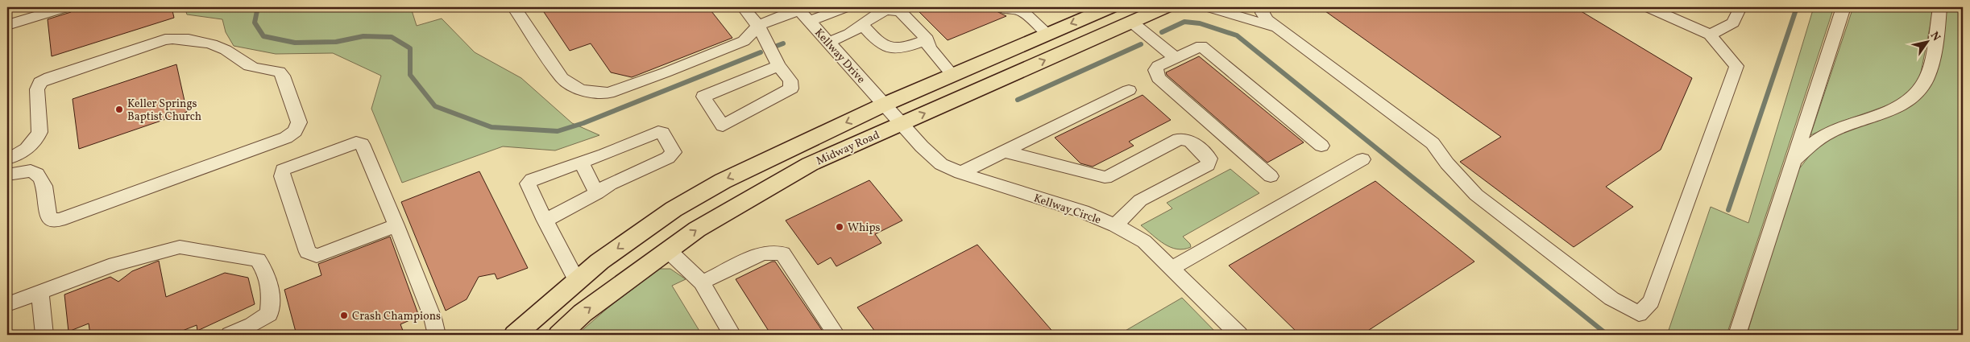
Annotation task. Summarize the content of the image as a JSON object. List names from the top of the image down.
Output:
{
  "streets": {
    "main road": ["Midway Road"],
    "street": ["Kellway Drive", "Kellway Circle"]
  },
  "crossings": [
    ["Kellway Drive", "Midway Road"],
    ["Kellway Drive", "Kellway Circle"],
    ["Midway Road", "Kellway Circle"]
  ],
  "places": ["Keller Springs Baptist Church", "Whips", "Crash Champions"],
  "north": "top right"
}
